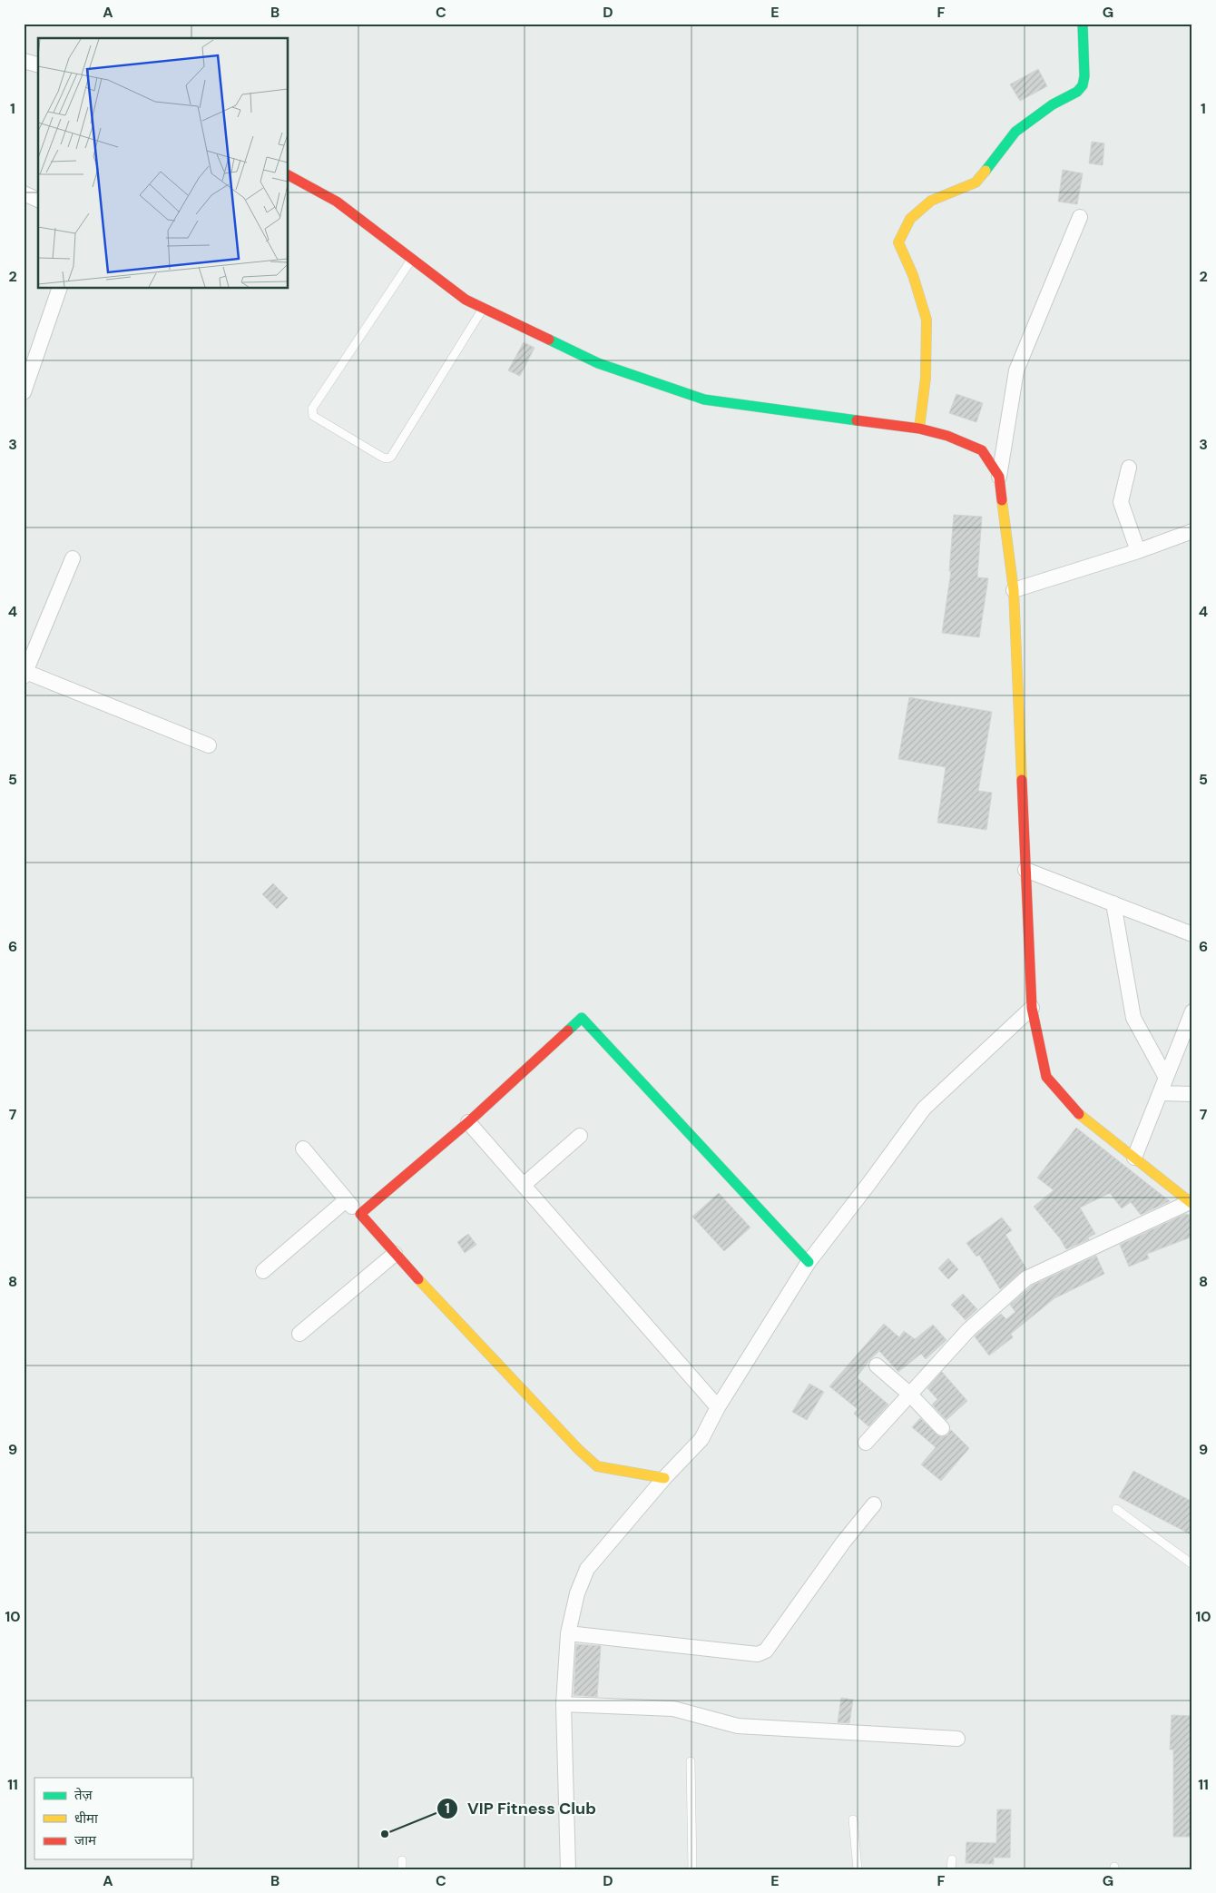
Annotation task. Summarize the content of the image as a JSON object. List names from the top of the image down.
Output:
{
  "places": ["VIP Fitness Club"],
  "legend": ["तेज़", "धीमा", "जाम"],
  "grid": {
    "columns": [
      "A",
      "B",
      "C",
      "D",
      "E",
      "F",
      "G"
    ],
    "rows": [
      "1",
      "2",
      "3",
      "4",
      "5",
      "6",
      "7",
      "8",
      "9",
      "10",
      "11"
    ]
  }
}
